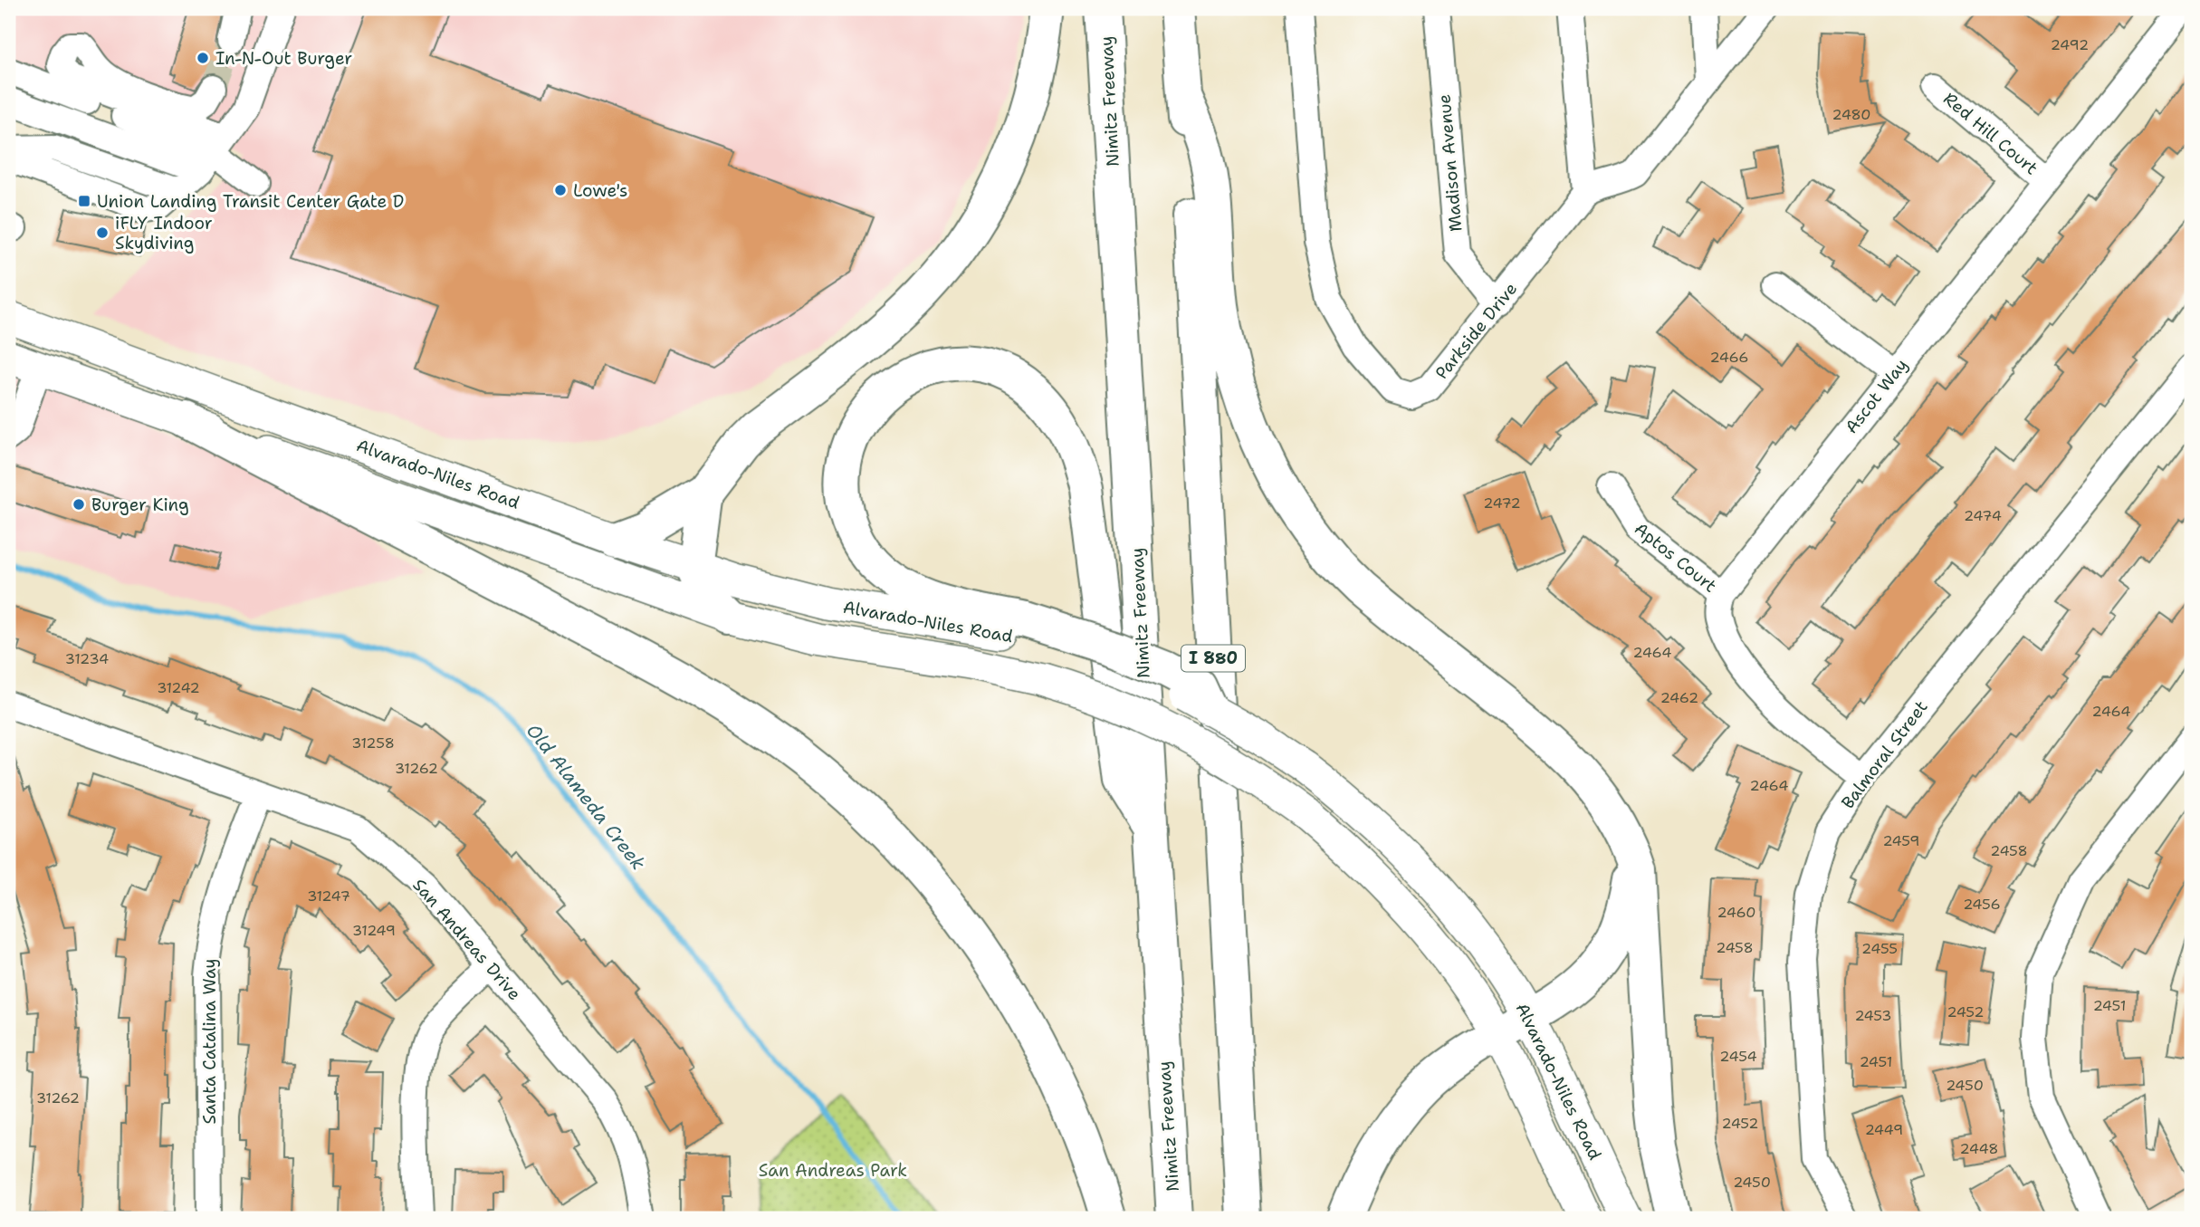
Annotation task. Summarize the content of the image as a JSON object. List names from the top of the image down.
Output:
{
  "streets": {
    "highway": ["Nimitz Freeway", "I 880"],
    "main road": ["Alvarado-Niles Road"],
    "street": [
      "Red Hill Court",
      "Madison Avenue",
      "Parkside Drive",
      "Ascot Way",
      "Aptos Court",
      "Balmoral Street",
      "San Andreas Drive",
      "Santa Catalina Way"
    ]
  },
  "crossings": [
    ["Red Hill Court", "Ascot Way"],
    ["Madison Avenue", "Parkside Drive"],
    ["Ascot Way", "Aptos Court"],
    ["San Andreas Drive", "Santa Catalina Way"]
  ],
  "water": ["Old Alameda Creek"],
  "parks": ["San Andreas Park"],
  "places": {
    "other": [
      "In-N-Out Burger",
      "Lowe's",
      "iFLY Indoor Skydiving",
      "Burger King"
    ],
    "transit": ["Union Landing Transit Center Gate D"]
  },
  "house_numbers": [
    "2492",
    "2480",
    "2466",
    "2472",
    "2474",
    "2464",
    "31234",
    "31242",
    "2462",
    "2464",
    "31258",
    "31262",
    "2464",
    "2459",
    "2458",
    "31247",
    "2456",
    "2460",
    "31249",
    "2458",
    "2455",
    "2451",
    "2452",
    "2453",
    "2454",
    "2451",
    "2450",
    "31262",
    "2452",
    "2449",
    "2448",
    "2450"
  ]
}
